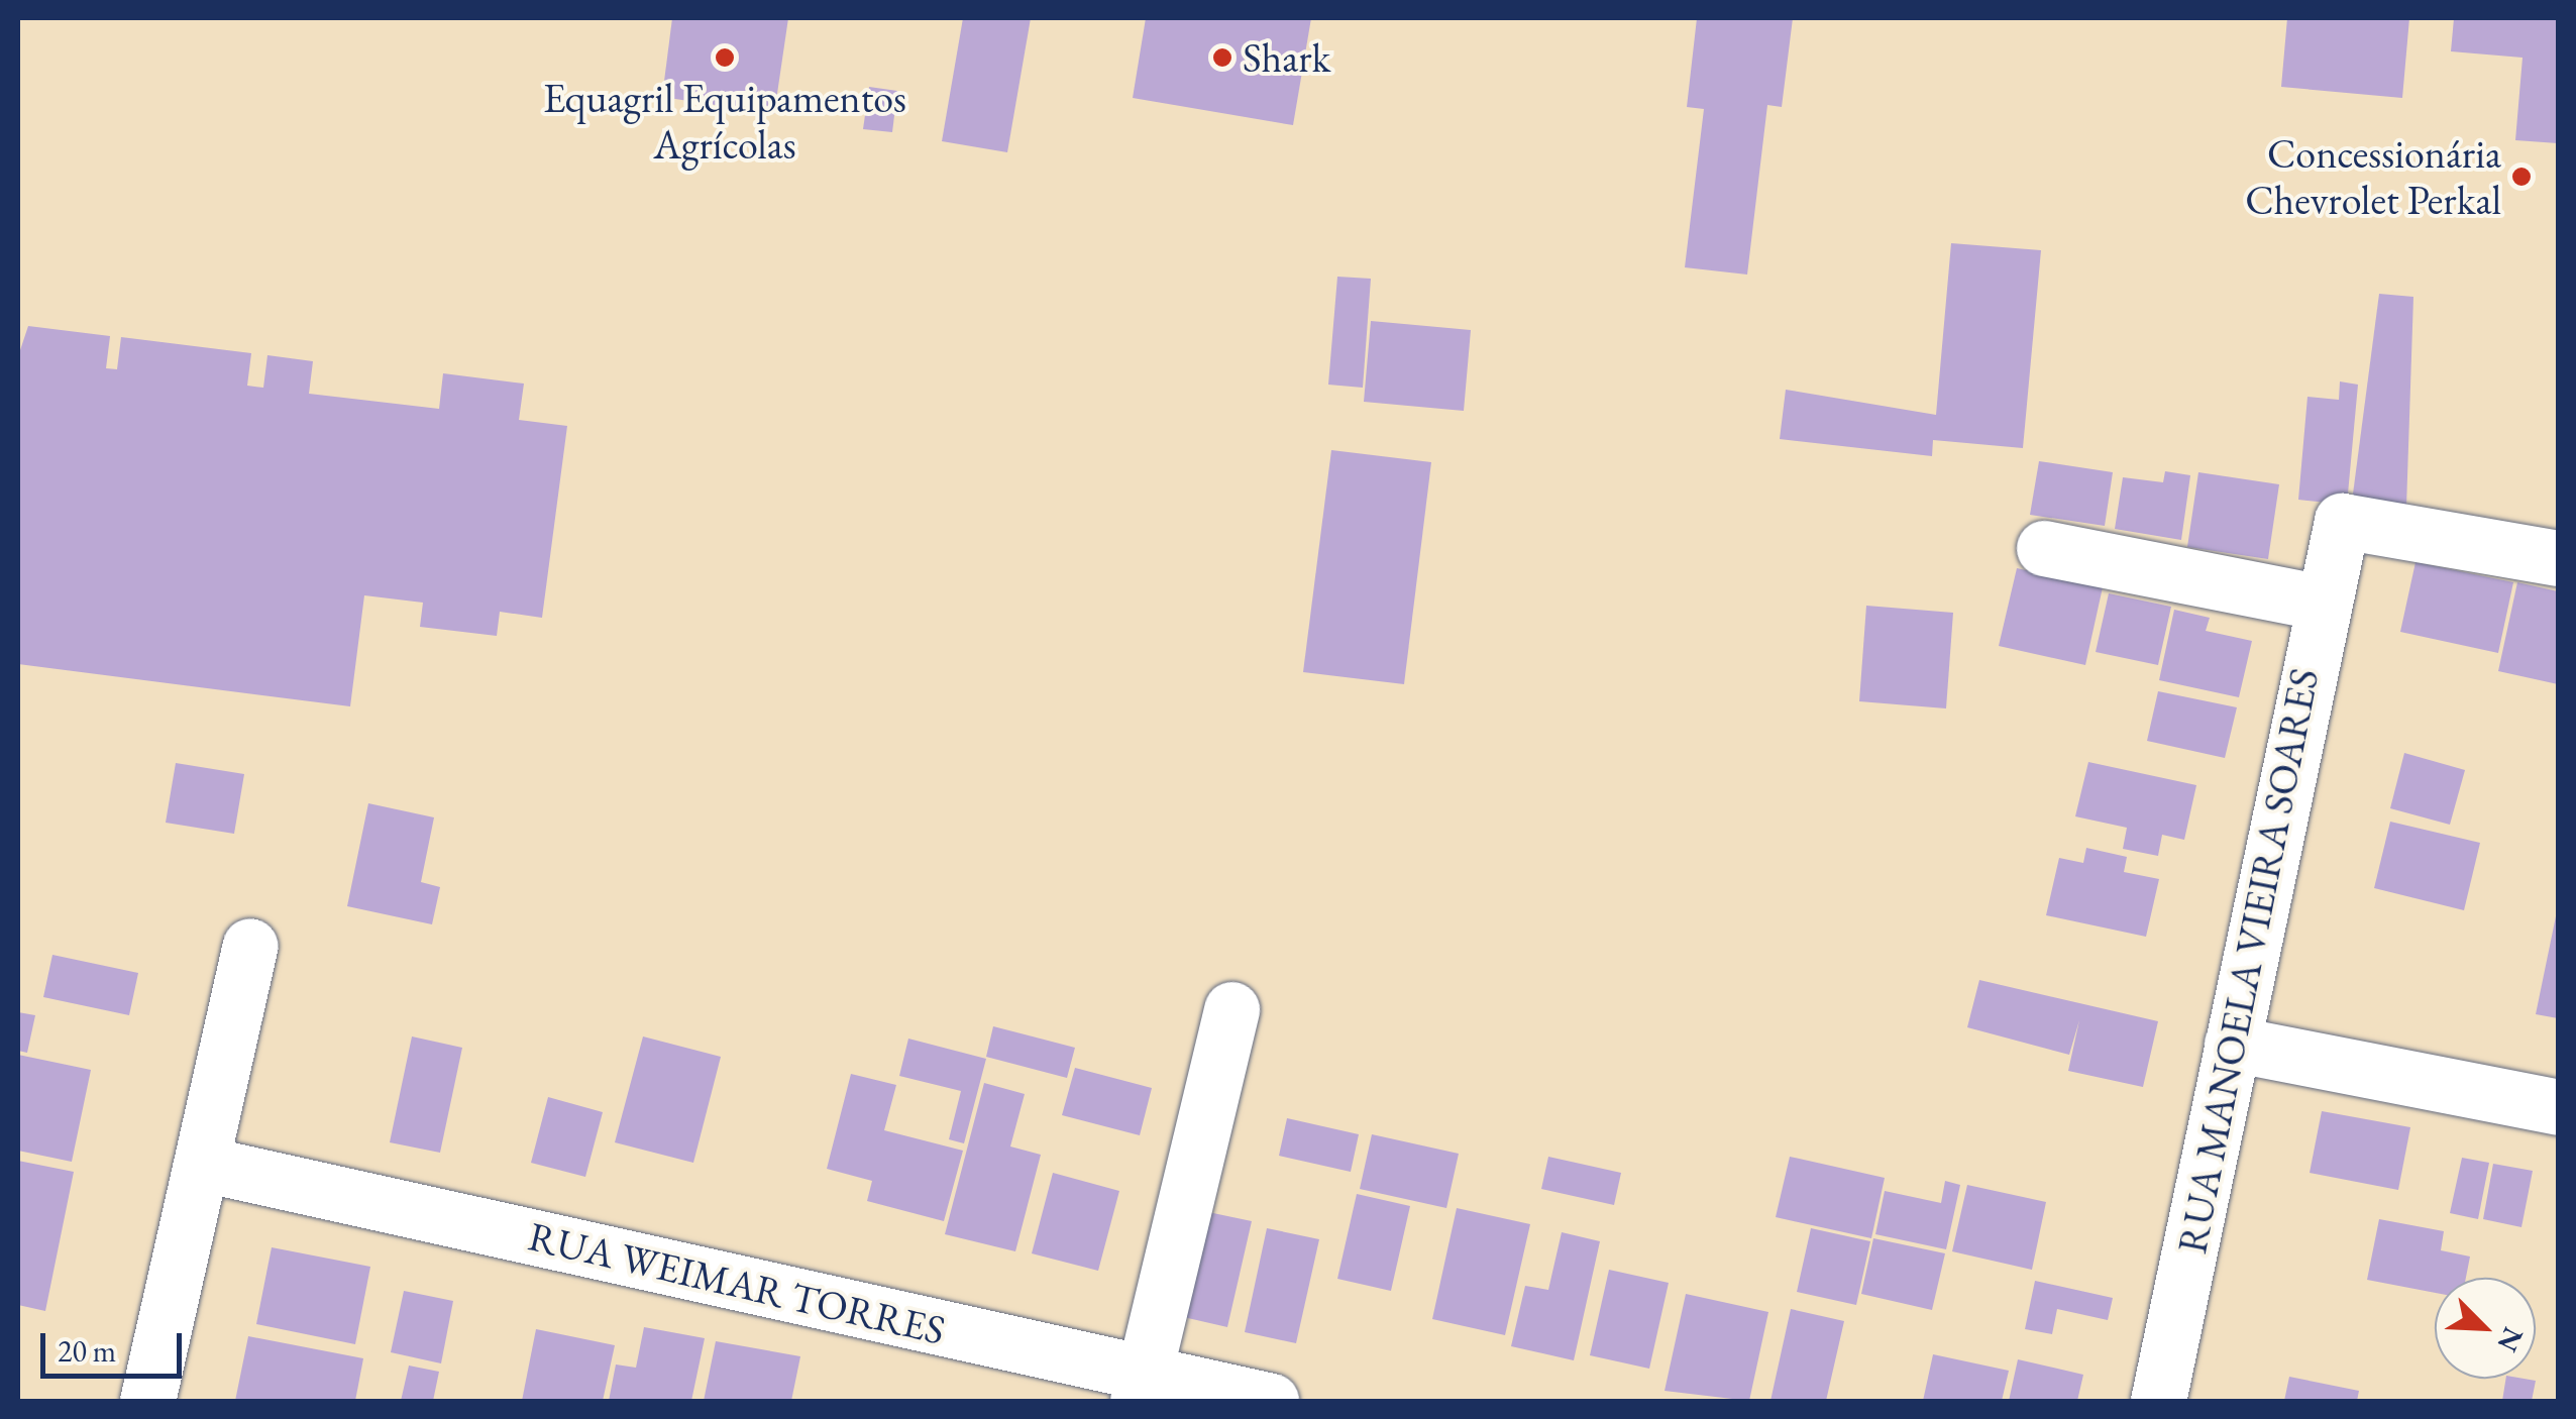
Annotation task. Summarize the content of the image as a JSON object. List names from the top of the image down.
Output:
{
  "streets": {
    "street": ["RUA MANOELA VIEIRA SOARES", "RUA WEIMAR TORRES"]
  },
  "places": ["Equagril Equipamentos Agrícolas", "Shark", "Concessionária Chevrolet Perkal"],
  "scale_bar": "20 m",
  "north": "bottom right"
}
